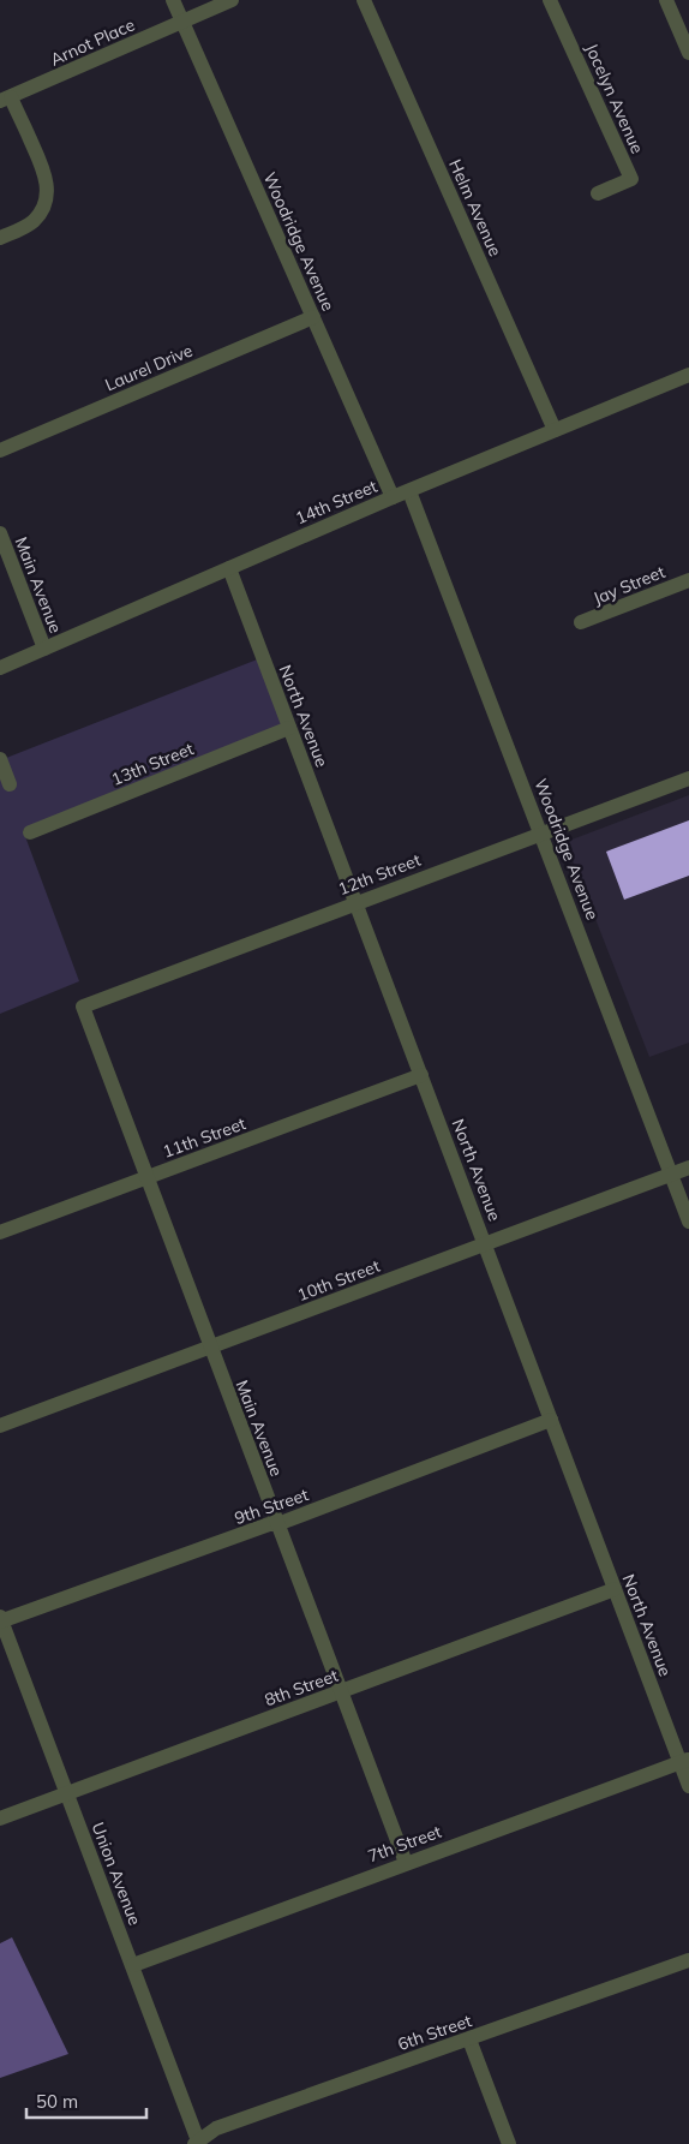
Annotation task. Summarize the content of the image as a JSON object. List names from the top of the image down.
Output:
{
  "streets": {
    "street": [
      "Arnot Place",
      "Jocelyn Avenue",
      "Helm Avenue",
      "Woodridge Avenue",
      "Laurel Drive",
      "14th Street",
      "Main Avenue",
      "Jay Street",
      "North Avenue",
      "13th Street",
      "12th Street",
      "11th Street",
      "10th Street",
      "9th Street",
      "8th Street",
      "7th Street",
      "Union Avenue",
      "6th Street"
    ]
  },
  "crossings": [
    ["Arnot Place", "Woodridge Avenue"],
    ["Helm Avenue", "14th Street"],
    ["Woodridge Avenue", "Laurel Drive"],
    ["Woodridge Avenue", "14th Street"],
    ["Woodridge Avenue", "12th Street"],
    ["Woodridge Avenue", "10th Street"],
    ["14th Street", "Main Avenue"],
    ["14th Street", "North Avenue"],
    ["Main Avenue", "12th Street"],
    ["Main Avenue", "11th Street"],
    ["Main Avenue", "10th Street"],
    ["Main Avenue", "9th Street"],
    ["Main Avenue", "8th Street"],
    ["Main Avenue", "7th Street"],
    ["North Avenue", "13th Street"],
    ["North Avenue", "12th Street"],
    ["North Avenue", "11th Street"],
    ["North Avenue", "10th Street"],
    ["North Avenue", "9th Street"],
    ["North Avenue", "8th Street"],
    ["North Avenue", "7th Street"],
    ["9th Street", "Union Avenue"],
    ["8th Street", "Union Avenue"],
    ["7th Street", "Union Avenue"],
    ["Union Avenue", "6th Street"]
  ],
  "scale_bar": "50 m"
}
